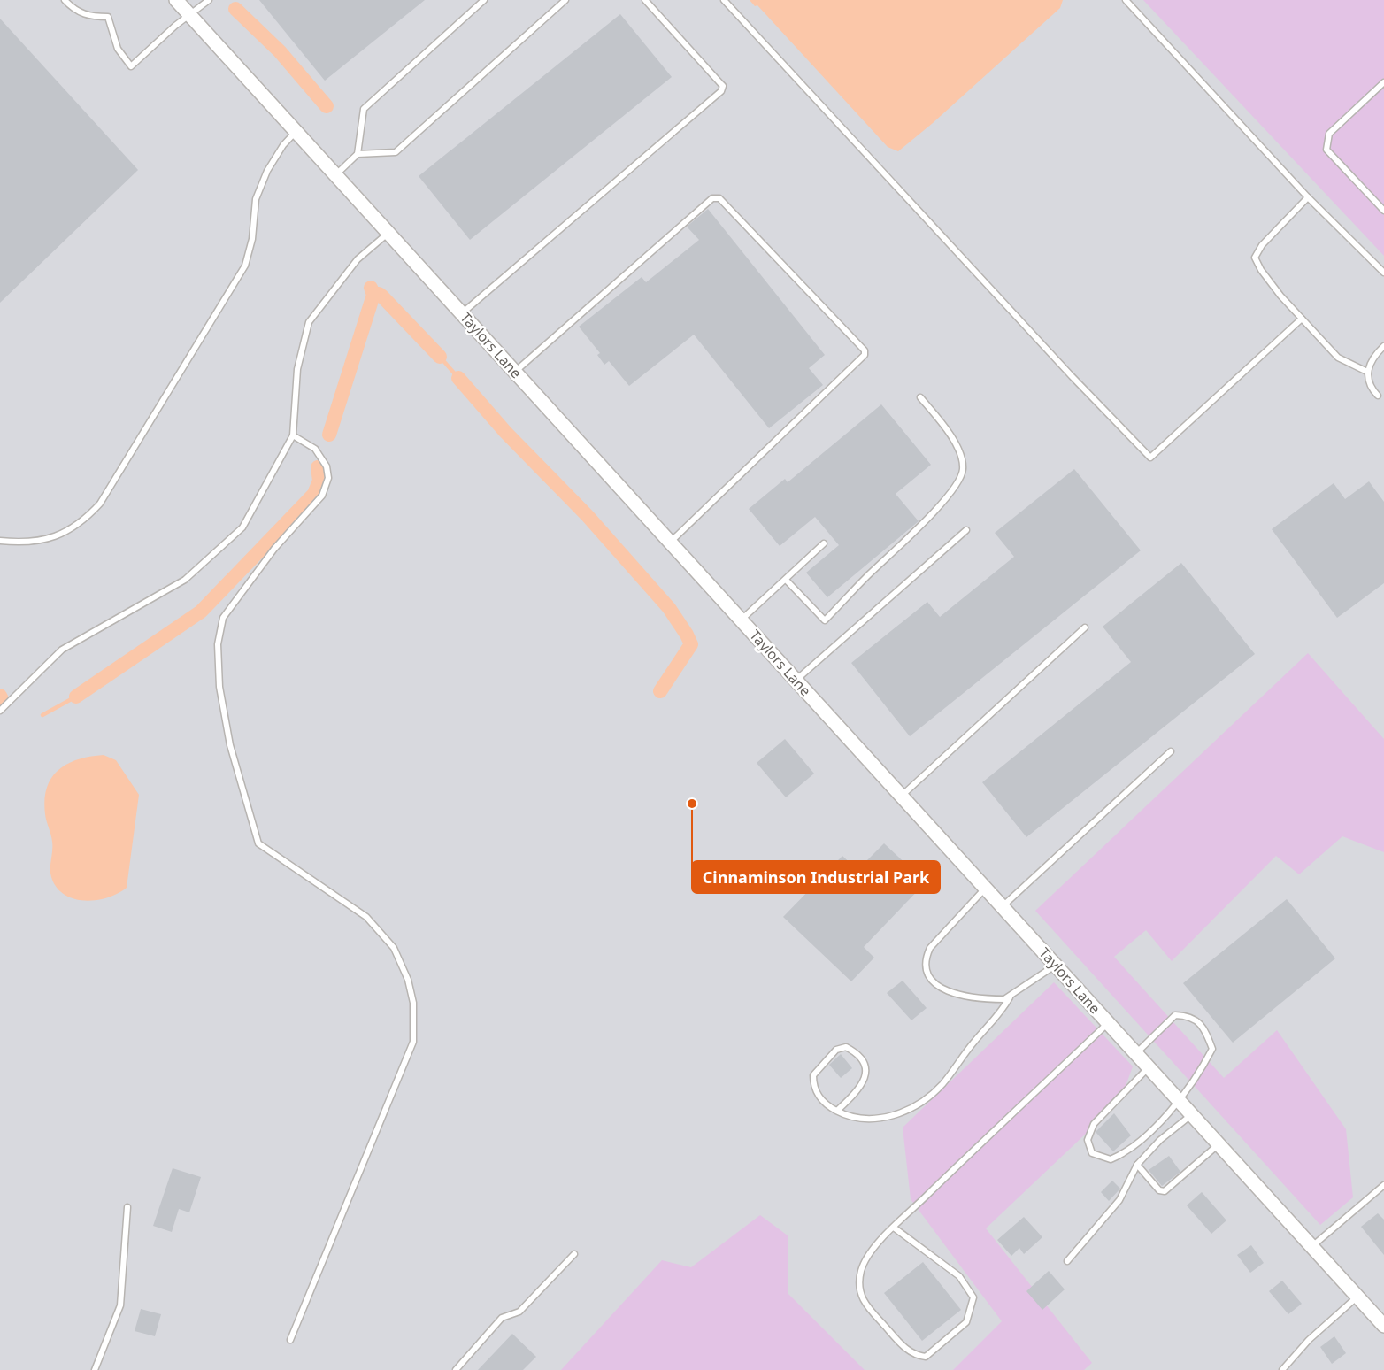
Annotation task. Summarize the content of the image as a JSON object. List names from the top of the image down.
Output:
{
  "streets": {
    "street": ["Taylors Lane"]
  },
  "places": ["Cinnaminson Industrial Park"]
}
